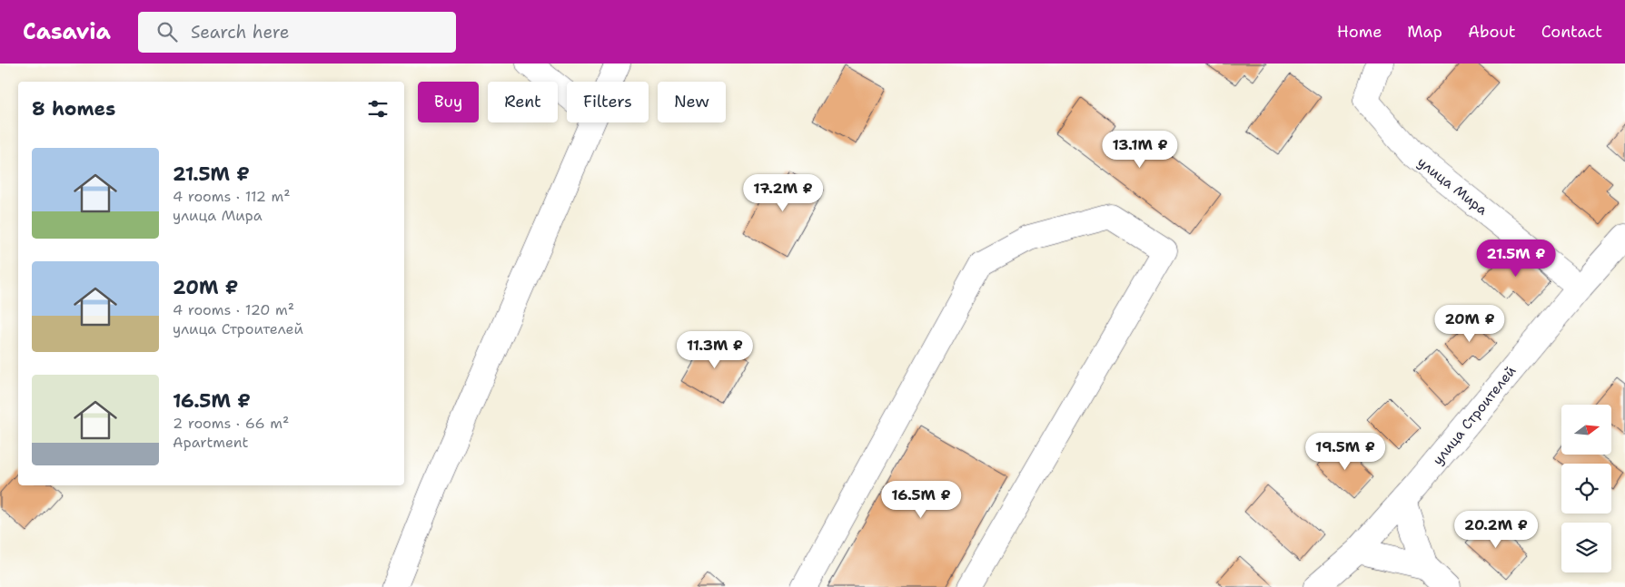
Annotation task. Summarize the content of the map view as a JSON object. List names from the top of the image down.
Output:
{
  "streets": {
    "street": ["улица Мира", "улица Строителей"]
  },
  "crossings": [
    ["улица Мира", "улица Строителей"]
  ],
  "north": "right",
  "page": {
    "header": "Casavia",
    "search": "Search here",
    "nav": [
      "Home",
      "Map",
      "About",
      "Contact"
    ],
    "chip": [
      "Buy",
      "Rent",
      "Filters",
      "New"
    ],
    "heading": "8 homes",
    "price": [
      "13.1M ₽",
      "17.2M ₽",
      "21.5M ₽",
      "20M ₽",
      "11.3M ₽",
      "19.5M ₽",
      "16.5M ₽",
      "20.2M ₽"
    ],
    "list": [
      {
        "name": "21.5M ₽",
        "note": "4 rooms · 112 m² · улица Мира"
      },
      {
        "name": "20M ₽",
        "note": "4 rooms · 120 m² · улица Строителей"
      },
      {
        "name": "16.5M ₽",
        "note": "2 rooms · 66 m² · Apartment"
      }
    ]
  }
}
